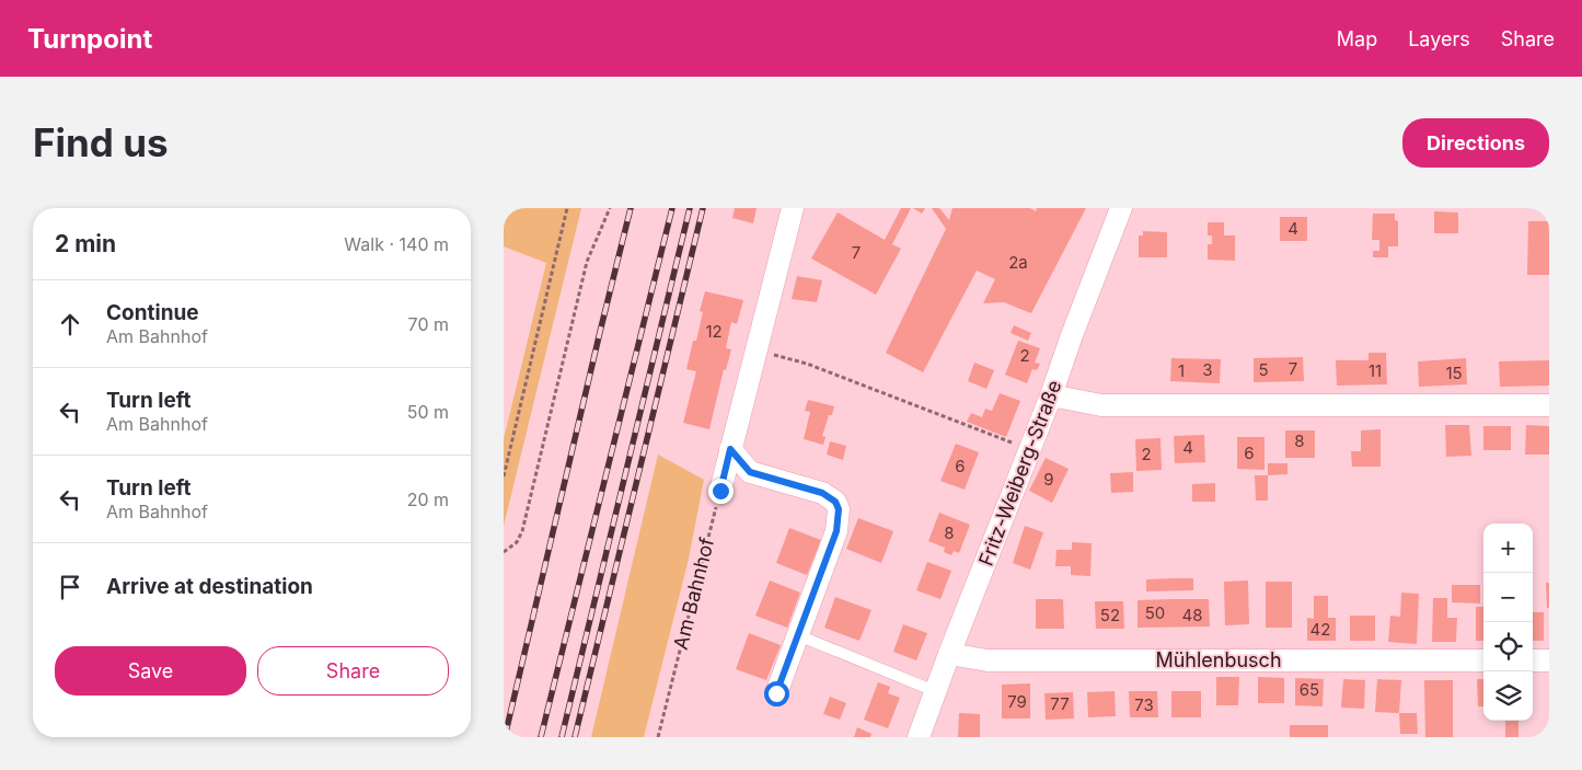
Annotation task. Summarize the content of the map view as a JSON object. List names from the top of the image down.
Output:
{
  "streets": {
    "street": ["Fritz-Weiberg-Straße", "Mühlenbusch"],
    "path": ["Am Bahnhof"]
  },
  "crossings": [
    ["Fritz-Weiberg-Straße", "Mühlenbusch"]
  ],
  "house_numbers": [
    "4",
    "7",
    "2a",
    "12",
    "2",
    "7",
    "3",
    "5",
    "1",
    "11",
    "15",
    "8",
    "4",
    "6",
    "2",
    "6",
    "9",
    "8",
    "50",
    "52",
    "48",
    "42",
    "65",
    "79",
    "77",
    "73"
  ],
  "page": {
    "header": "Turnpoint",
    "nav": ["Map", "Layers", "Share"],
    "buttons": [
      "Directions",
      ["Save", "Share"]
    ],
    "title": "Find us",
    "heading": ["2 min", "Walk · 140 m"],
    "list": [
      ["Continue", "Am Bahnhof", "70 m"],
      ["Turn left", "Am Bahnhof", "50 m"],
      ["Turn left", "Am Bahnhof", "20 m"],
      "Arrive at destination"
    ],
    "map_buttons": ["+", "−"]
  }
}
